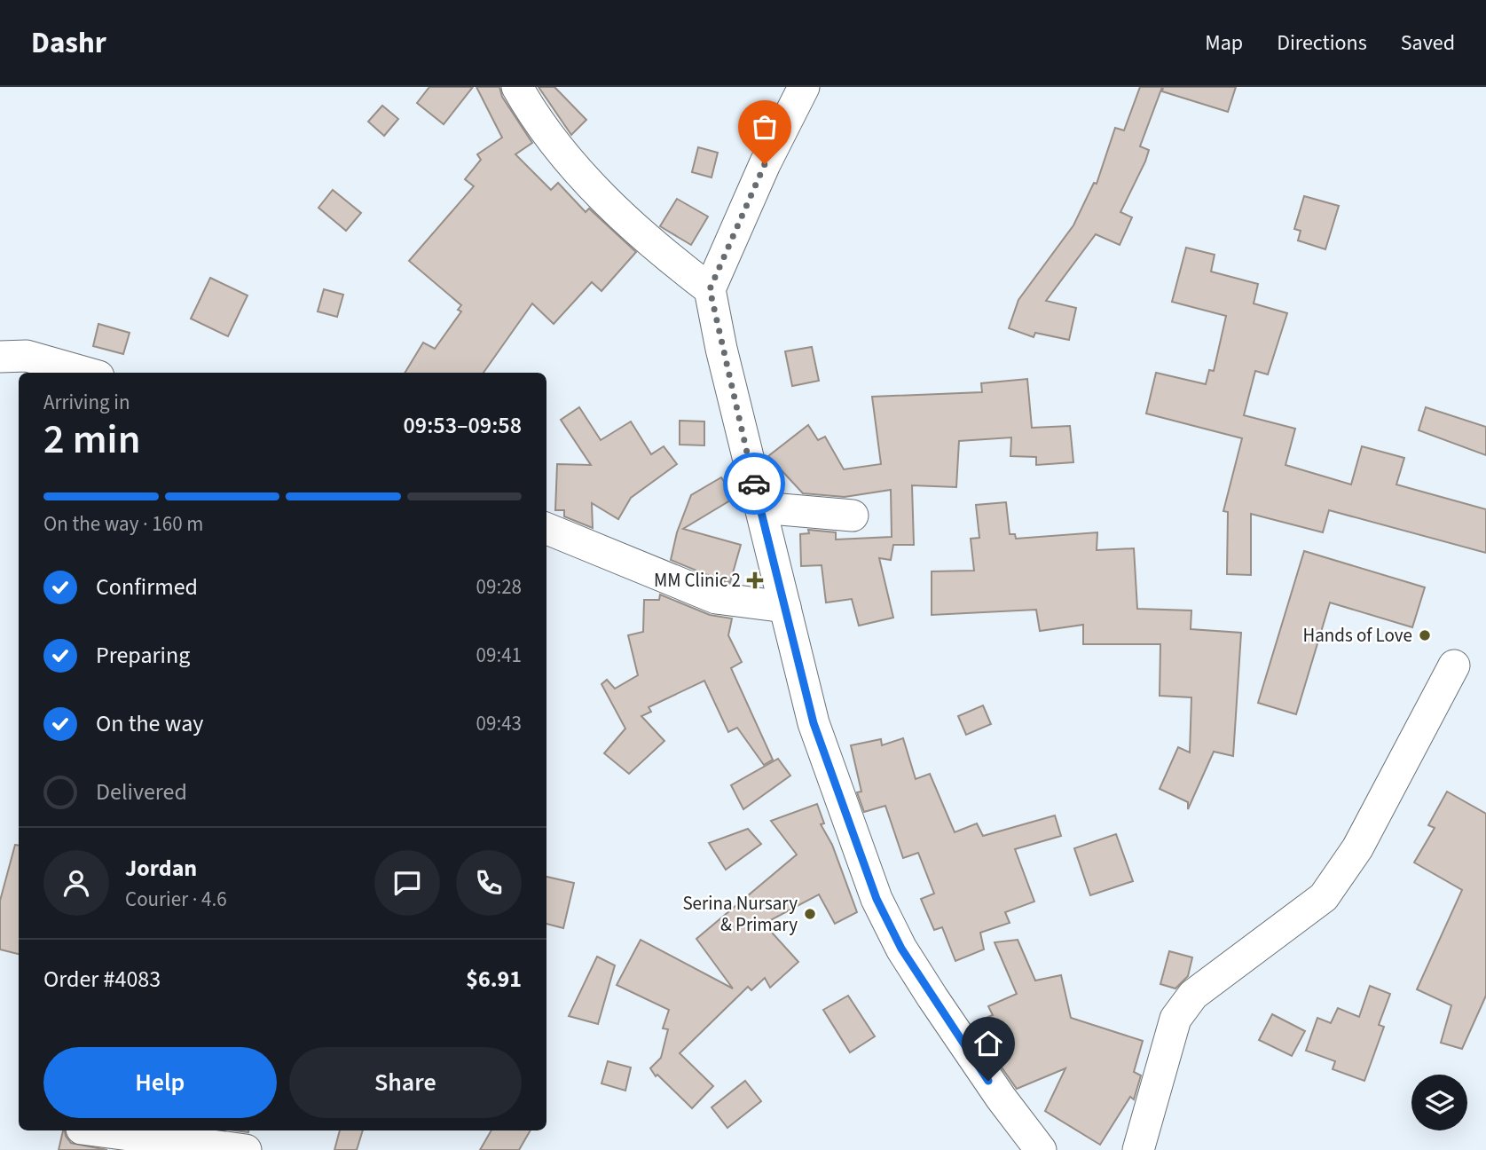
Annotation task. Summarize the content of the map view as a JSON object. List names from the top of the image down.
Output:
{
  "places": {
    "health": ["MM Clinic 2"],
    "other": ["Hands of Love", "Serina Nursary & Primary"]
  },
  "page": {
    "header": "Dashr",
    "nav": ["Map", "Directions", "Saved"],
    "heading": ["2 min", "Arriving in", "09:53–09:58"],
    "panel": [
      "Jordan",
      "Courier · 4.6",
      "Order #4083",
      "$6.91"
    ],
    "bar": "On the way · 160 m",
    "list": [
      ["Confirmed", "09:28"],
      ["Preparing", "09:41"],
      ["On the way", "09:43"],
      "Delivered"
    ],
    "buttons": ["Help", "Share"]
  }
}
